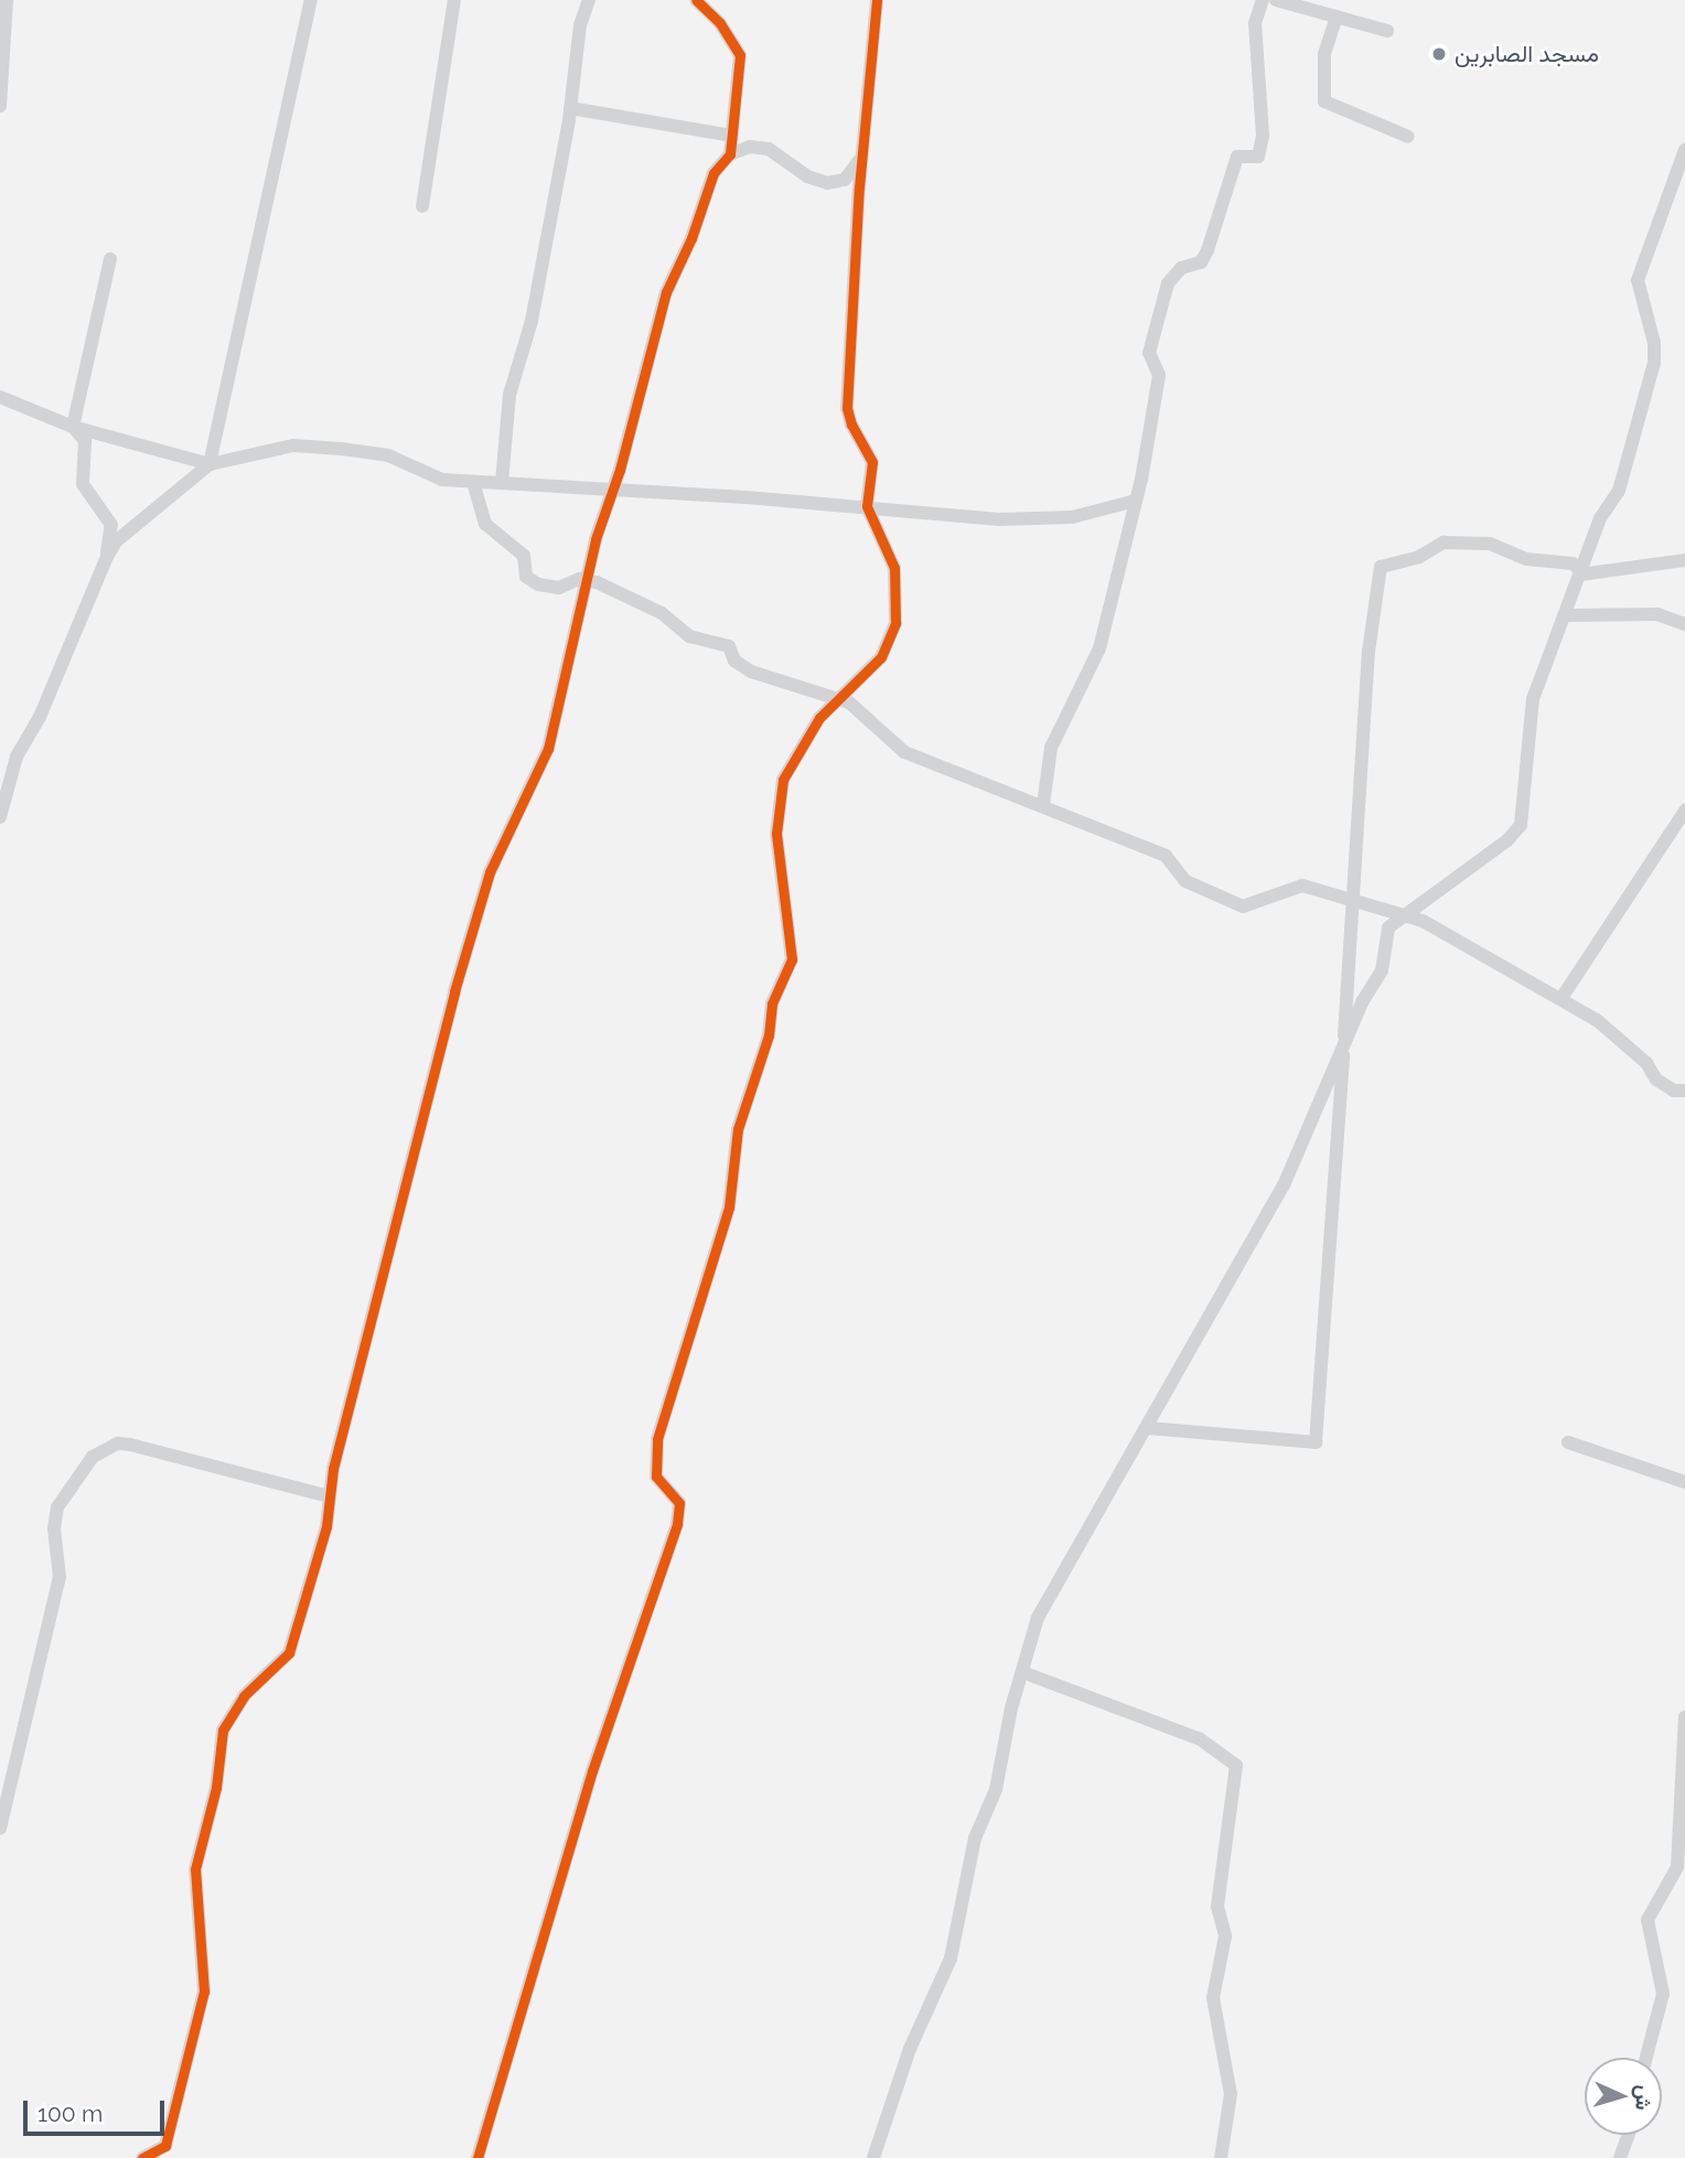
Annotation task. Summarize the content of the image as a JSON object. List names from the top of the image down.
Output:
{
  "places": ["مسجد الصابرين"],
  "scale_bar": "100 m",
  "north": "right"
}
